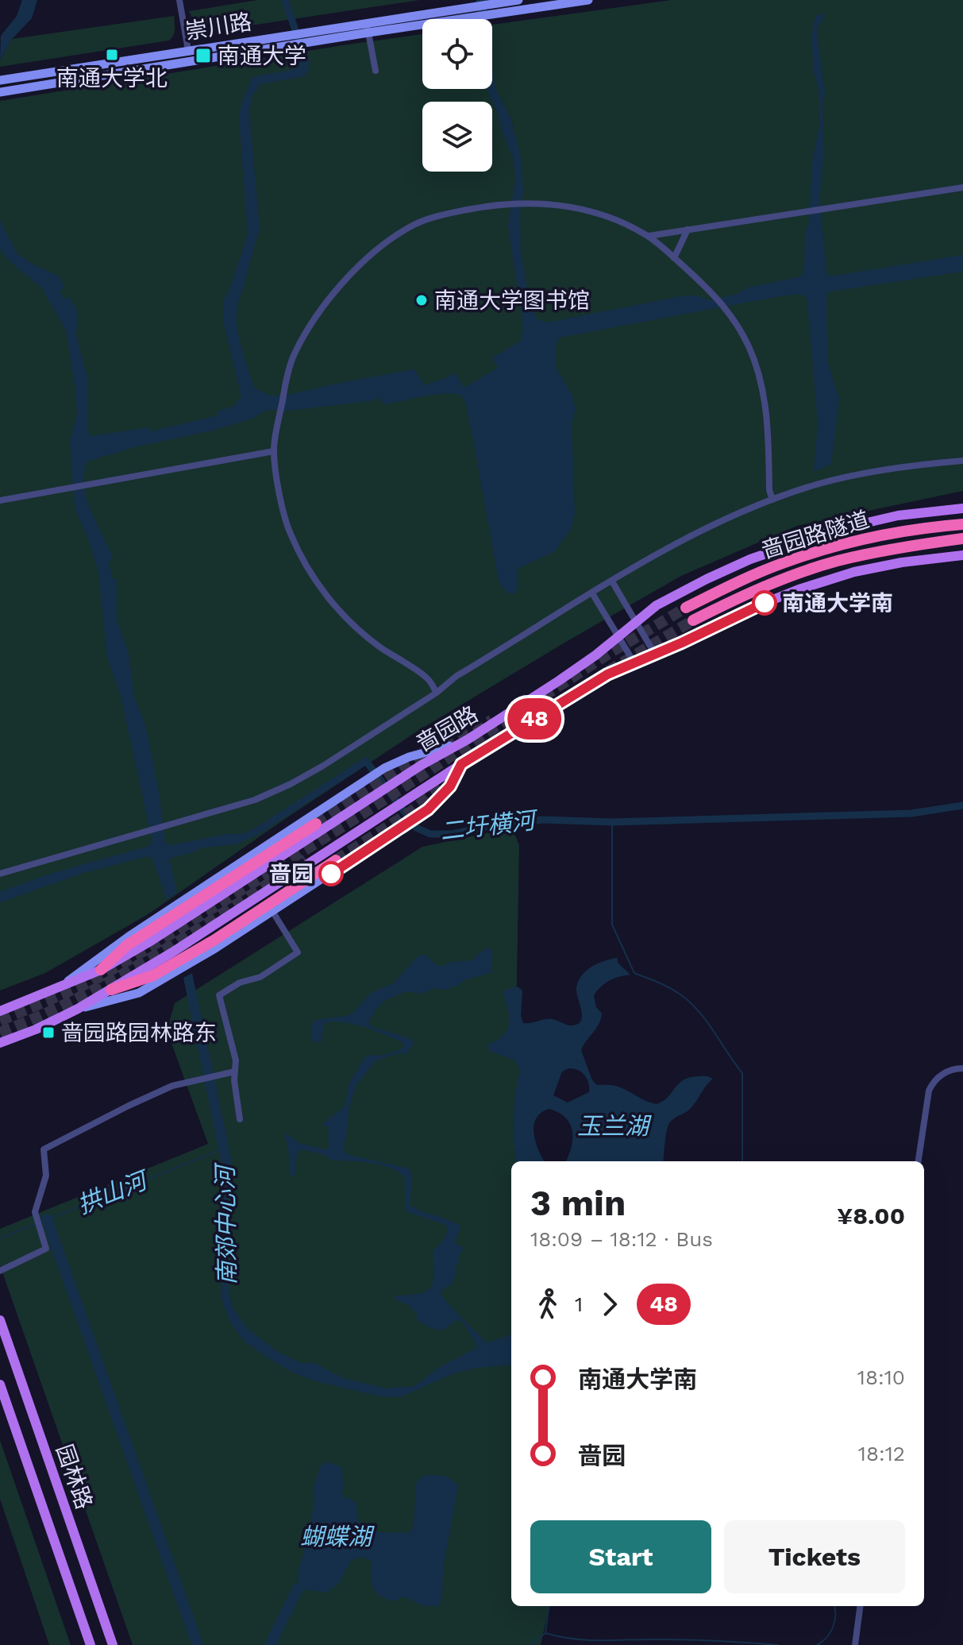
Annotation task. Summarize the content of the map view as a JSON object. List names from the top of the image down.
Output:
{
  "streets": {
    "highway": ["啬园路隧道"],
    "main road": ["崇川路", "啬园路", "园林路"]
  },
  "water": [
    "二圩横河",
    "玉兰湖",
    "拱山河",
    "南郊中心河",
    "蝴蝶湖"
  ],
  "places": {
    "transit": ["南通大学北", "南通大学", "啬园路园林路东"],
    "other": ["南通大学图书馆", "南通大学南", "啬园"]
  },
  "lines": ["bus line 48"],
  "page": {
    "on_map": "48",
    "heading": ["3 min", "18:09 – 18:12 · Bus", "¥8.00"],
    "legs": ["1", "48"],
    "list": [
      {
        "name": "南通大学南",
        "value": "18:10"
      },
      {
        "name": "啬园",
        "value": "18:12"
      }
    ],
    "buttons": ["Start", "Tickets"]
  }
}
